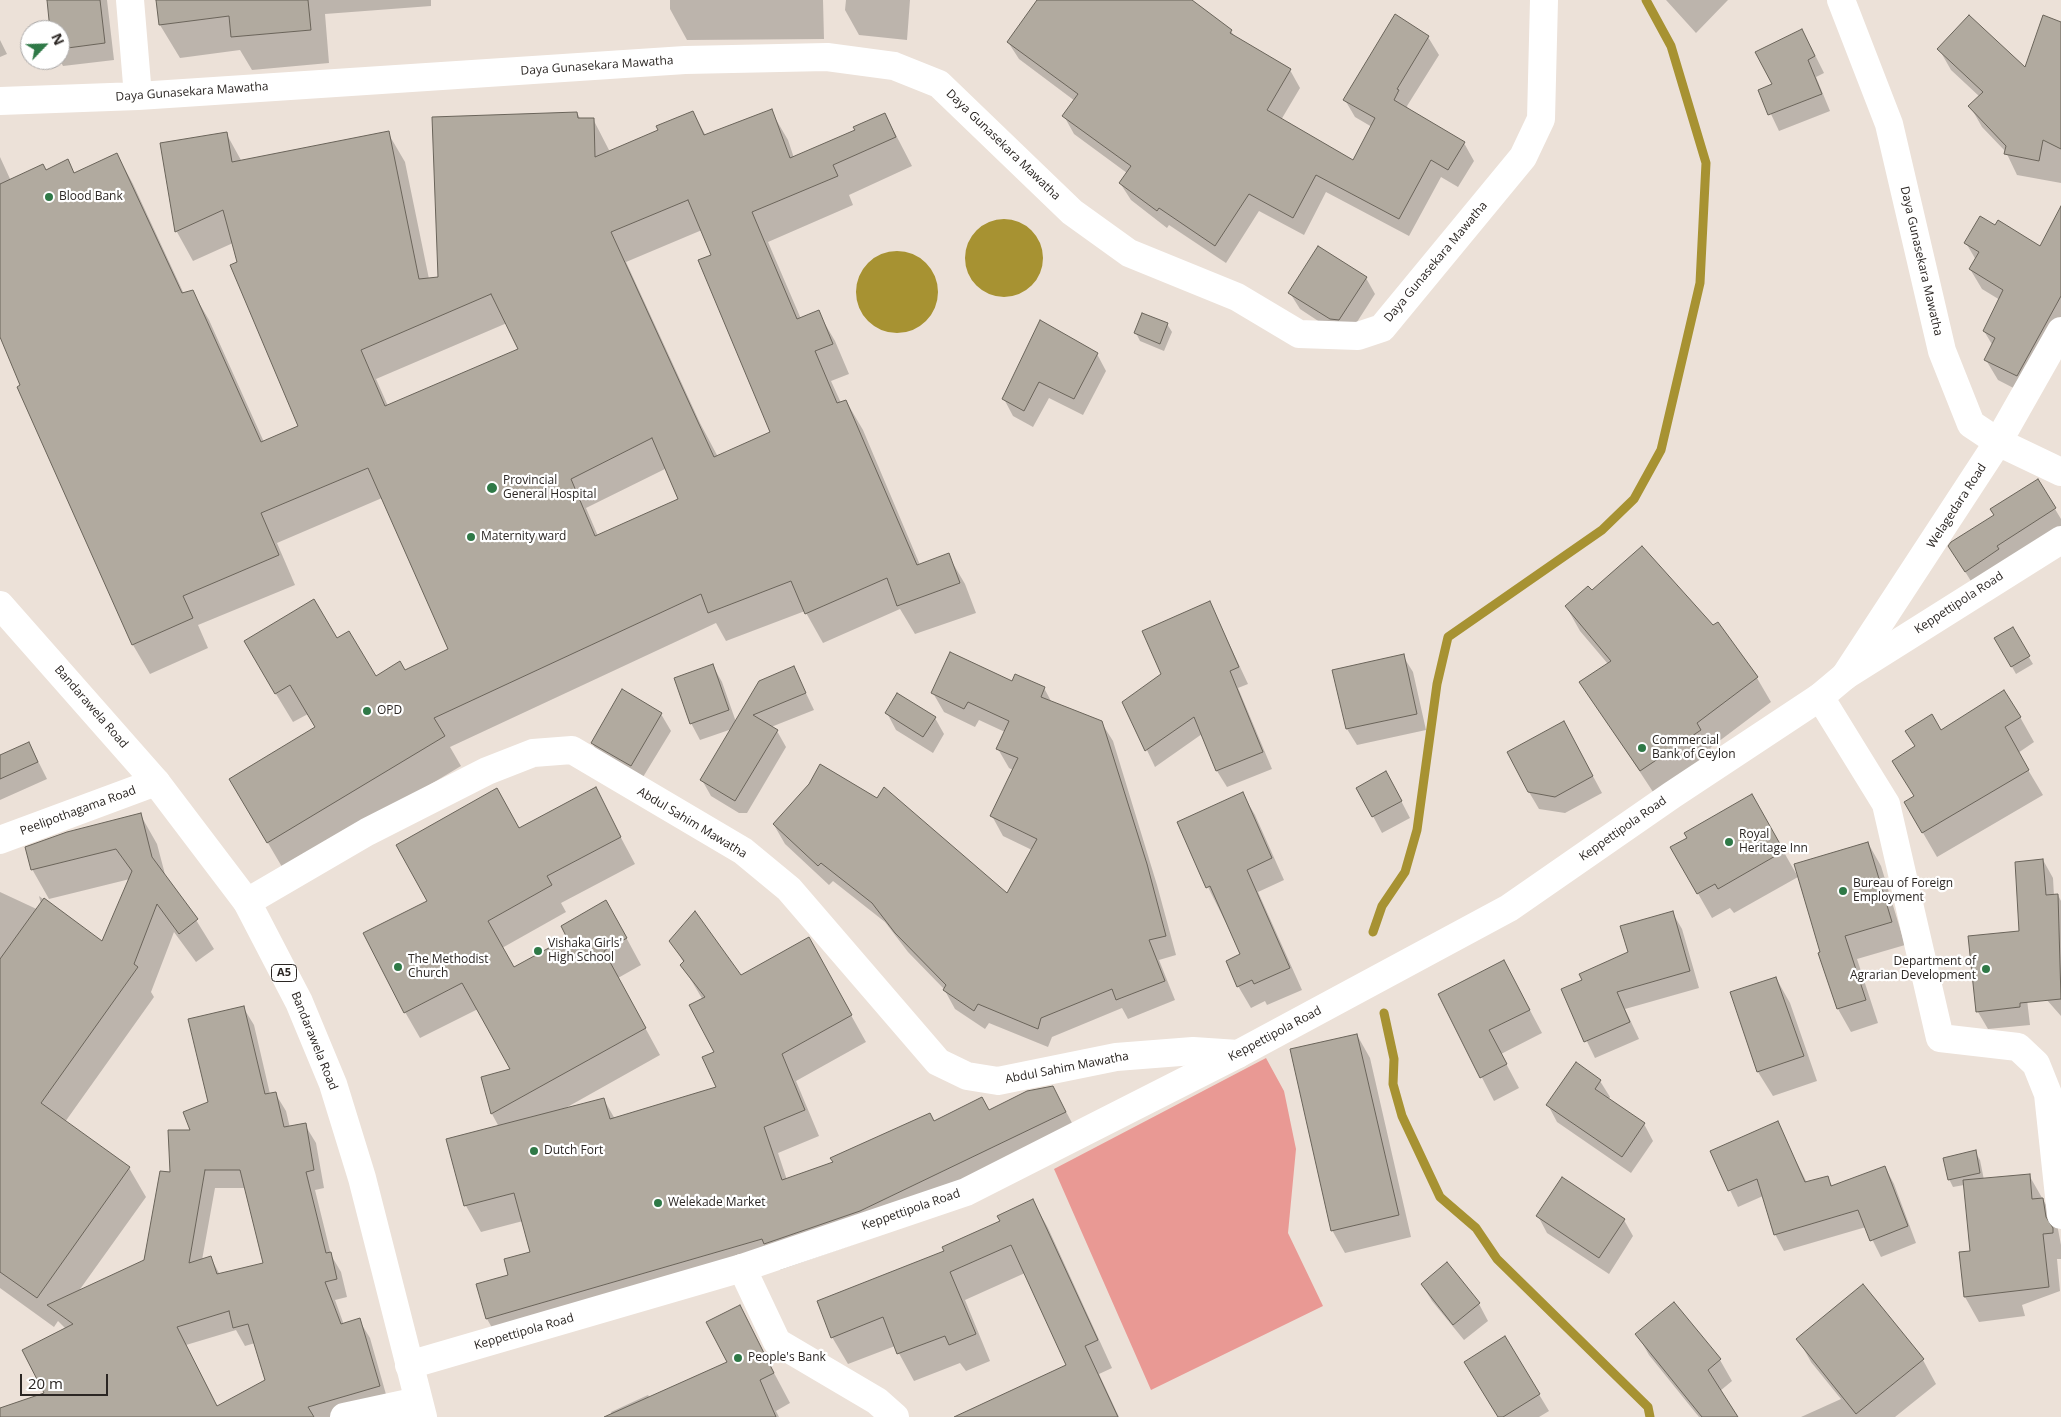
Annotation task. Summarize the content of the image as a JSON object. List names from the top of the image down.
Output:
{
  "streets": {
    "main road": [
      "Daya Gunasekara Mawatha",
      "Welagedara Road",
      "Keppettipola Road",
      "Bandarawela Road",
      "Peelipothagama Road",
      "Abdul Sahim Mawatha",
      "A5"
    ]
  },
  "crossings": [
    ["Daya Gunasekara Mawatha", "Welagedara Road"],
    ["Welagedara Road", "Keppettipola Road"],
    ["Keppettipola Road", "Bandarawela Road"],
    ["Keppettipola Road", "Abdul Sahim Mawatha"],
    ["Bandarawela Road", "Peelipothagama Road"],
    ["Bandarawela Road", "Abdul Sahim Mawatha"]
  ],
  "places": [
    "Blood Bank",
    "Provincial General Hospital",
    "Maternity ward",
    "OPD",
    "Commercial Bank of Ceylon",
    "Royal Heritage Inn",
    "Bureau of Foreign Employment",
    "Vishaka Girls' High School",
    "The Methodist Church",
    "Department of Agrarian Development",
    "Dutch Fort",
    "Welekade Market",
    "People's Bank"
  ],
  "scale_bar": "20 m",
  "north": "top right"
}
